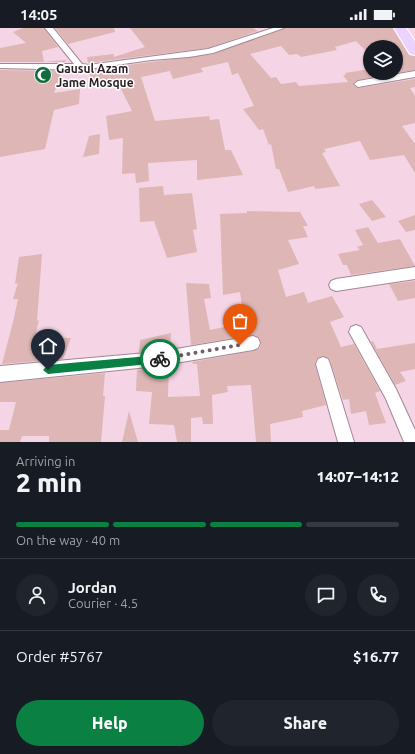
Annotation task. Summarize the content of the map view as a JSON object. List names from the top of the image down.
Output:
{
  "places": {
    "mosque": ["Gausul Azam Jame Mosque"]
  },
  "page": {
    "status": "14:05",
    "heading": ["2 min", "Arriving in", "14:07–14:12"],
    "panel": [
      "Jordan",
      "Courier · 4.5",
      "Order #5767",
      "$16.77"
    ],
    "bar": "On the way · 40 m",
    "buttons": ["Help", "Share"]
  }
}
